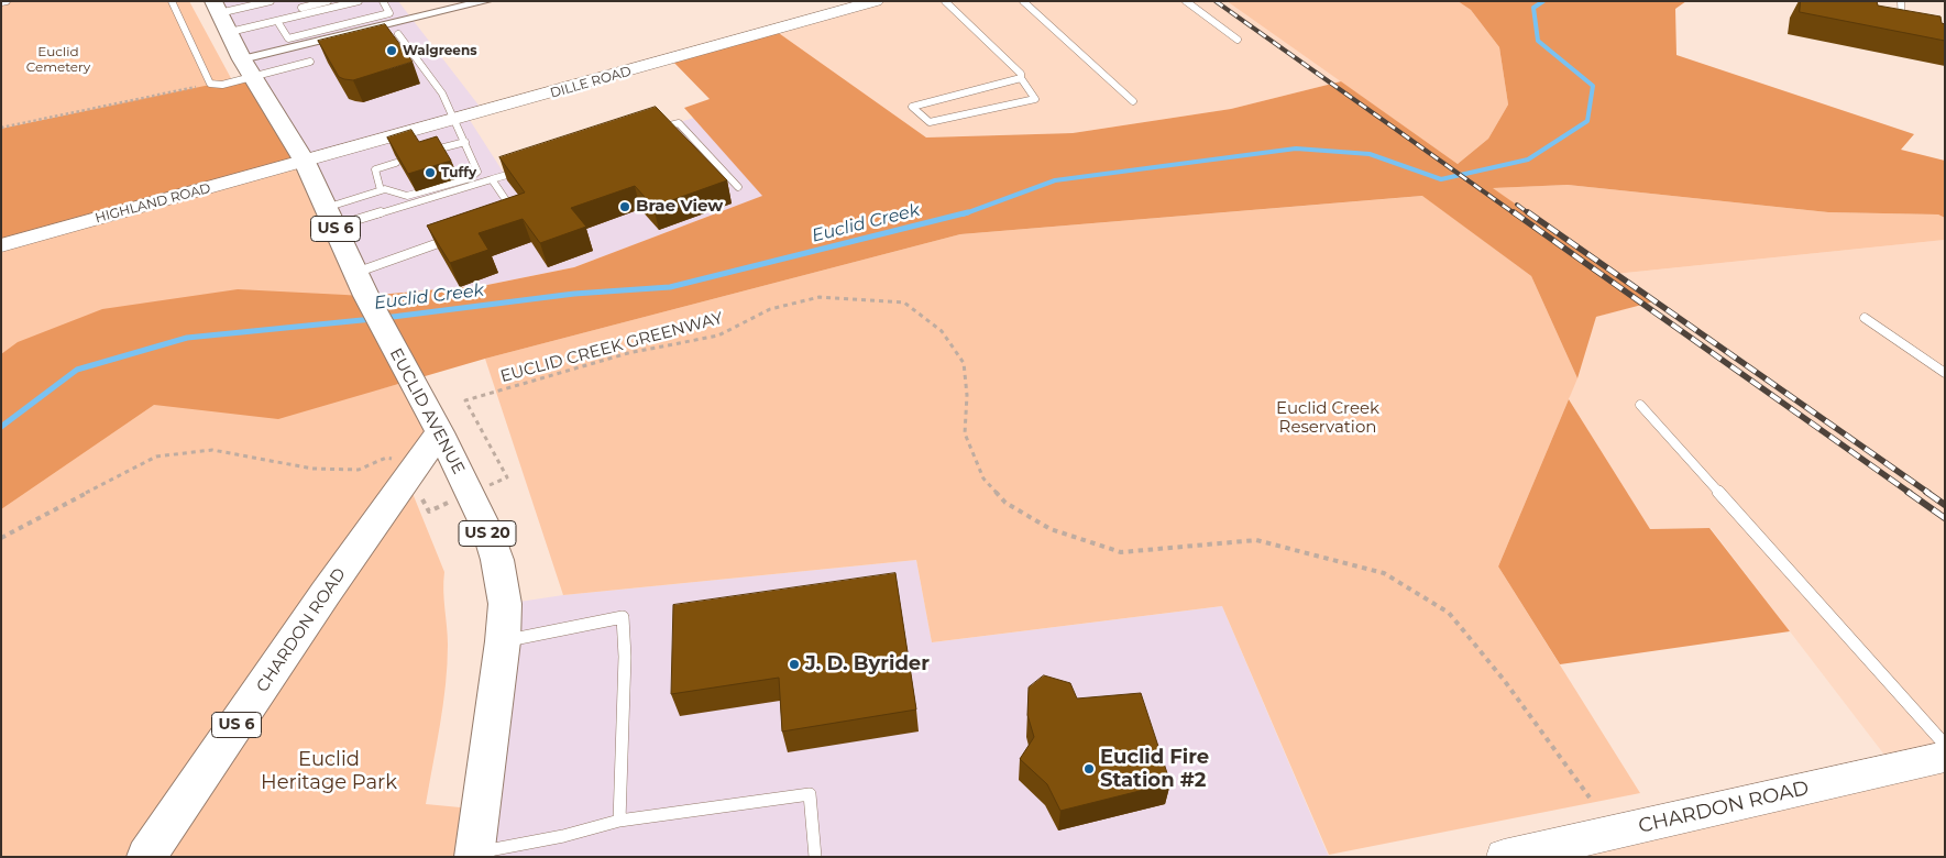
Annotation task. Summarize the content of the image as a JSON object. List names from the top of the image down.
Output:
{
  "streets": {
    "main road": [
      "US 6",
      "EUCLID AVENUE",
      "US 20",
      "CHARDON ROAD"
    ],
    "street": ["DILLE ROAD", "HIGHLAND ROAD"],
    "path": ["EUCLID CREEK GREENWAY"]
  },
  "crossings": [
    ["DILLE ROAD", "HIGHLAND ROAD"],
    ["DILLE ROAD", "EUCLID AVENUE"],
    ["HIGHLAND ROAD", "EUCLID AVENUE"],
    ["EUCLID AVENUE", "CHARDON ROAD"]
  ],
  "water": ["Euclid Creek"],
  "parks": ["Euclid Cemetery", "Euclid Creek Reservation", "Euclid Heritage Park"],
  "places": [
    "Walgreens",
    "Tuffy",
    "Brae View",
    "J. D. Byrider",
    "Euclid Fire Station #2"
  ]
}
